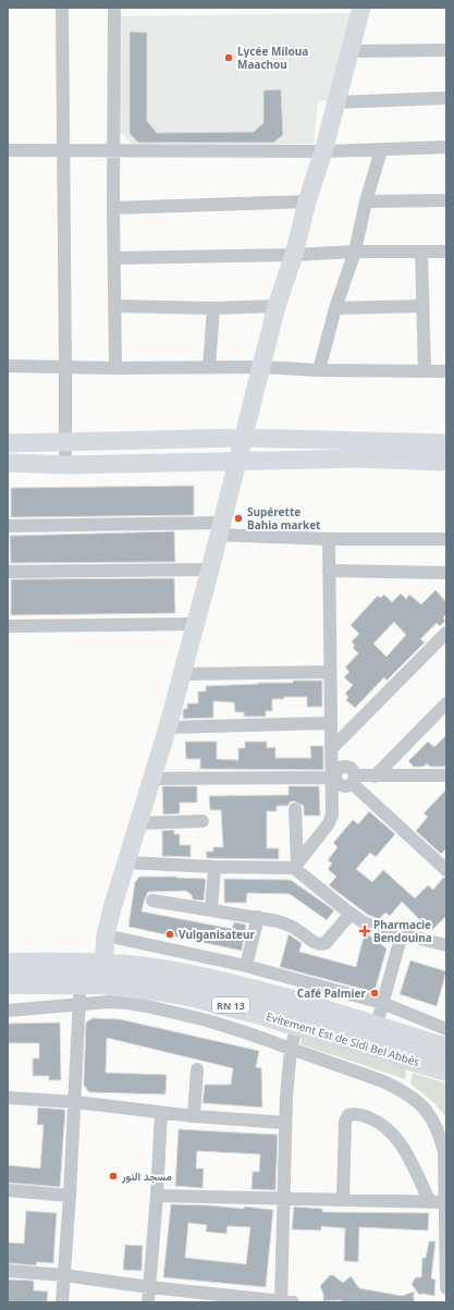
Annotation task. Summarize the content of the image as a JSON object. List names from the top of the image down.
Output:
{
  "streets": {
    "highway": ["RN 13", "Evitement Est de Sidi Bel Abbès"]
  },
  "places": {
    "other": [
      "Lycée Miloua Maachou",
      "Supérette Bahia market",
      "Vulganisateur",
      "Café Palmier",
      "مسجد النور"
    ],
    "health": ["Pharmacie Bendouina"]
  }
}
